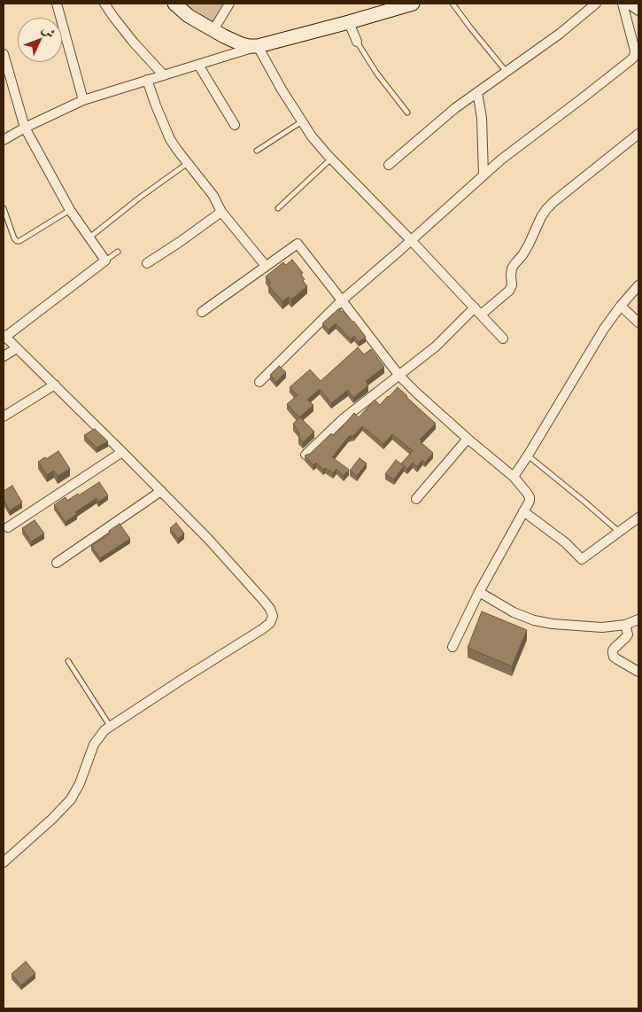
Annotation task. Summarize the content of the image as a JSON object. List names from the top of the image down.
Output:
{
  "north": "top right"
}
